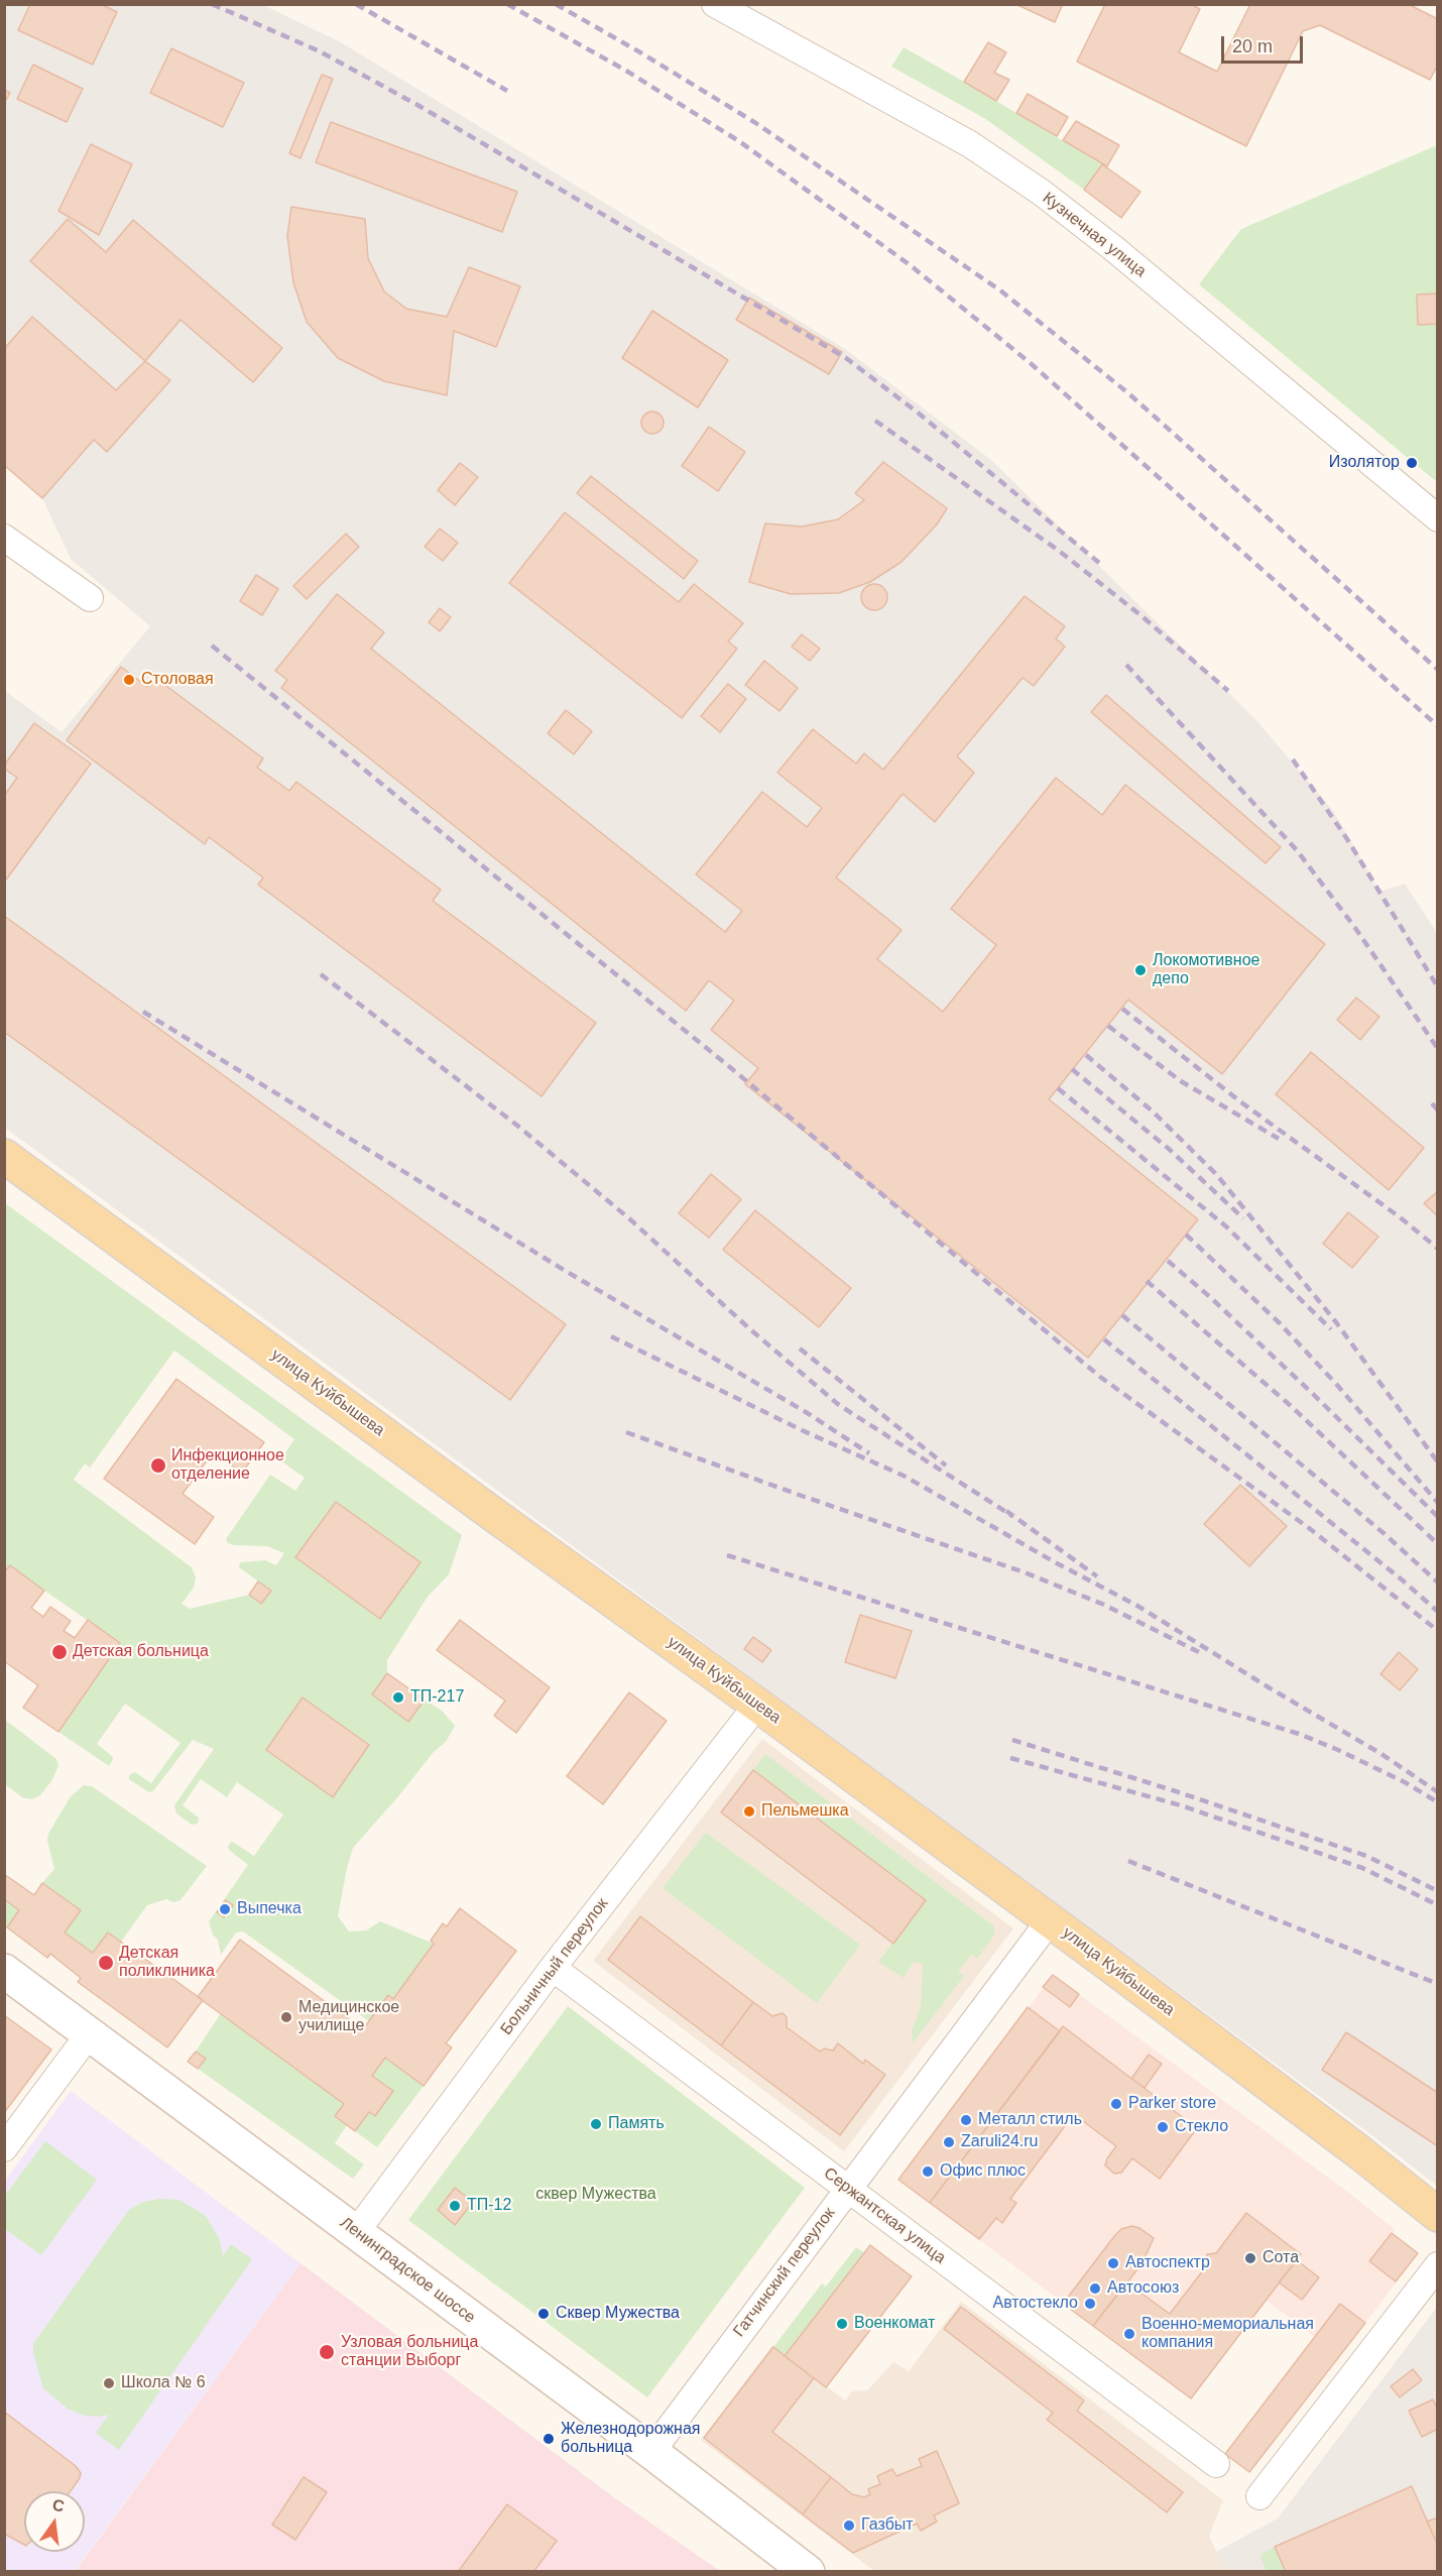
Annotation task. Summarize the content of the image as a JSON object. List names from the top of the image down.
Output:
{
  "streets": {
    "main road": ["улица Куйбышева", "Ленинградское шоссе"],
    "street": [
      "Кузнечная улица",
      "Больничный переулок",
      "Сержантская улица",
      "Гатчинский переулок"
    ]
  },
  "crossings": [
    ["улица Куйбышева", "Больничный переулок"],
    ["улица Куйбышева", "Гатчинский переулок"],
    ["Больничный переулок", "Сержантская улица"],
    ["Больничный переулок", "Ленинградское шоссе"],
    ["Сержантская улица", "Гатчинский переулок"],
    ["Ленинградское шоссе", "Гатчинский переулок"]
  ],
  "parks": ["сквер Мужества"],
  "places": [
    "Изолятор",
    "Столовая",
    "Локомотивное депо",
    "Инфекционное отделение",
    "Детская больница",
    "ТП-217",
    "Пельмешка",
    "Выпечка",
    "Детская поликлиника",
    "Медицинское училище",
    "Parker store",
    "Металл стиль",
    "Память",
    "Стекло",
    "Zaruli24.ru",
    "Офис плюс",
    "ТП-12",
    "Сота",
    "Автоспектр",
    "Автосоюз",
    "Автостекло",
    "Сквер Мужества",
    "Военкомат",
    "Военно-мемориальная компания",
    "Узловая больница станции Выборг",
    "Школа № 6",
    "Железнодорожная больница",
    "Газбыт"
  ],
  "scale_bar": "20 m",
  "north": "top"
}
